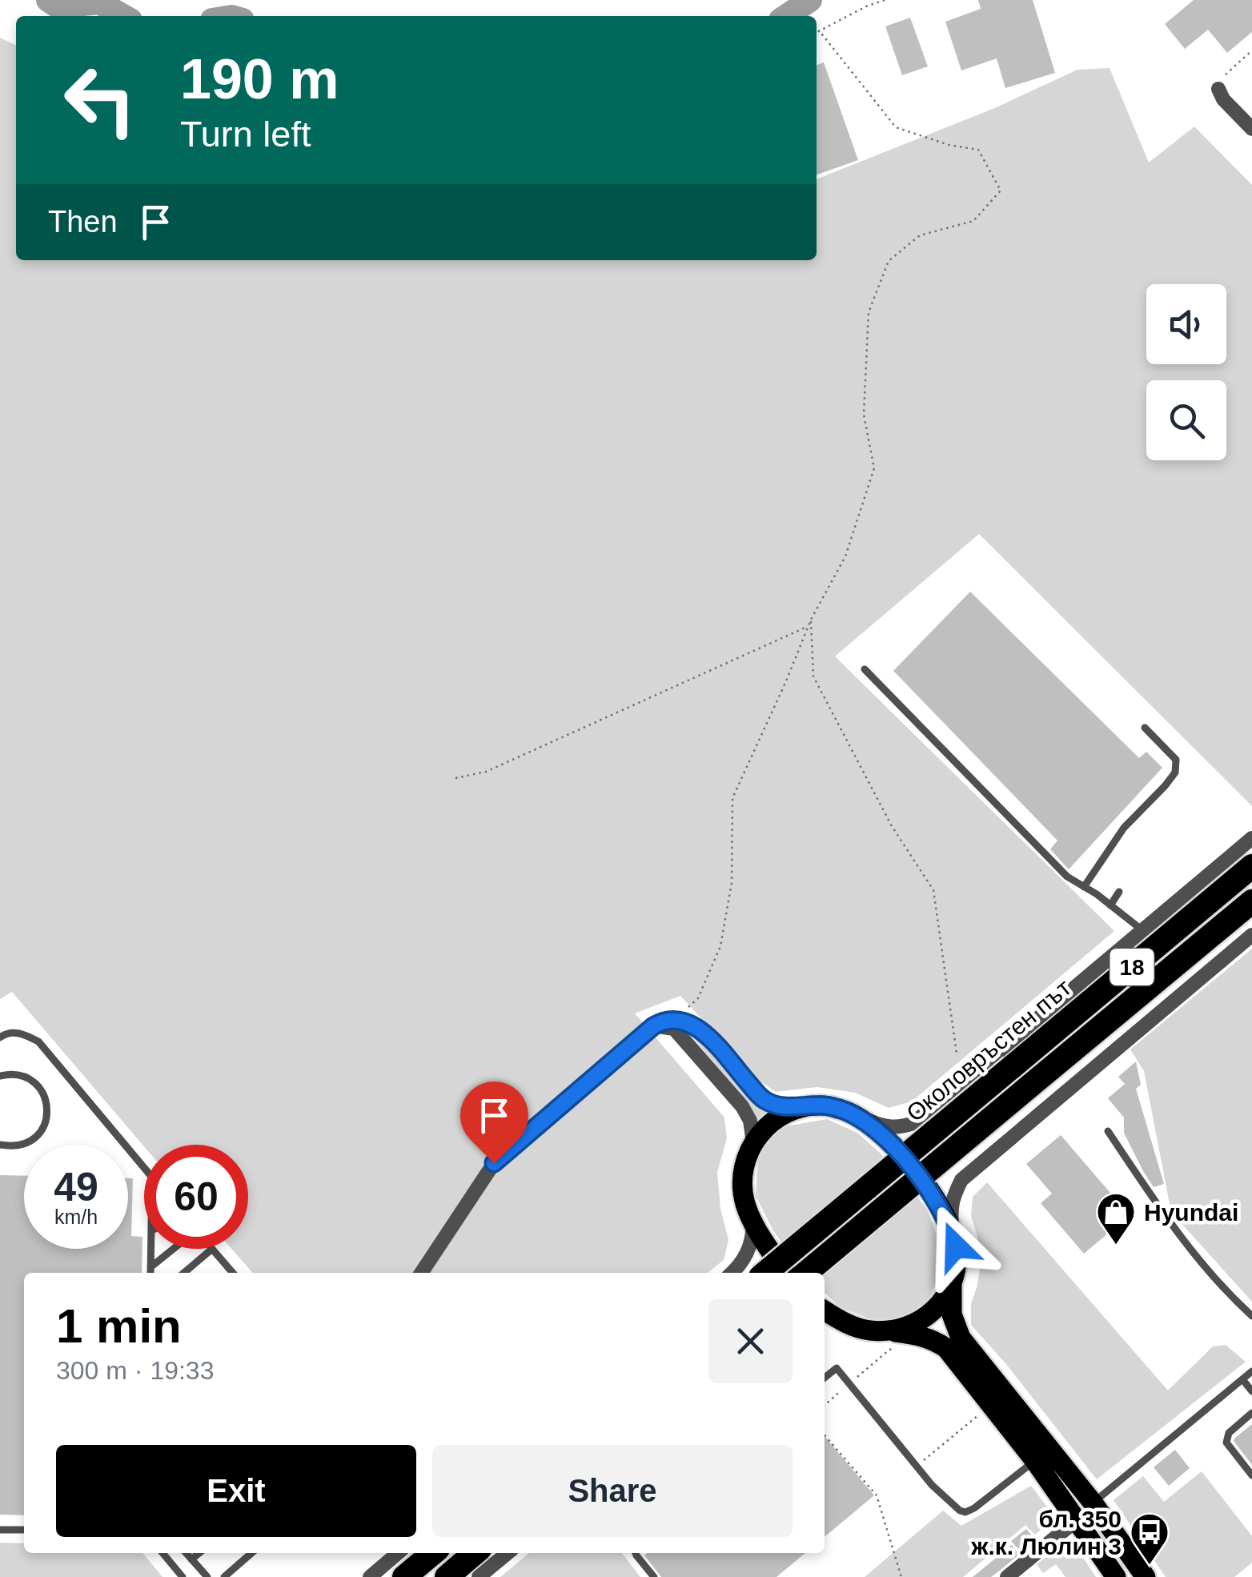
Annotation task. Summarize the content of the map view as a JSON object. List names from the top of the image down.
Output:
{
  "streets": {
    "highway": ["18", "Околовръстен път"]
  },
  "places": {
    "shop": ["Hyundai"],
    "bus stop": ["бл. 350 ж.к. Люлин 3"]
  },
  "page": {
    "turn": ["190 m", "Turn left"],
    "then": "Then",
    "speed": "49 km/h",
    "limit": "60",
    "heading": ["1 min", "300 m · 19:33"],
    "buttons": ["Exit", "Share"]
  }
}
